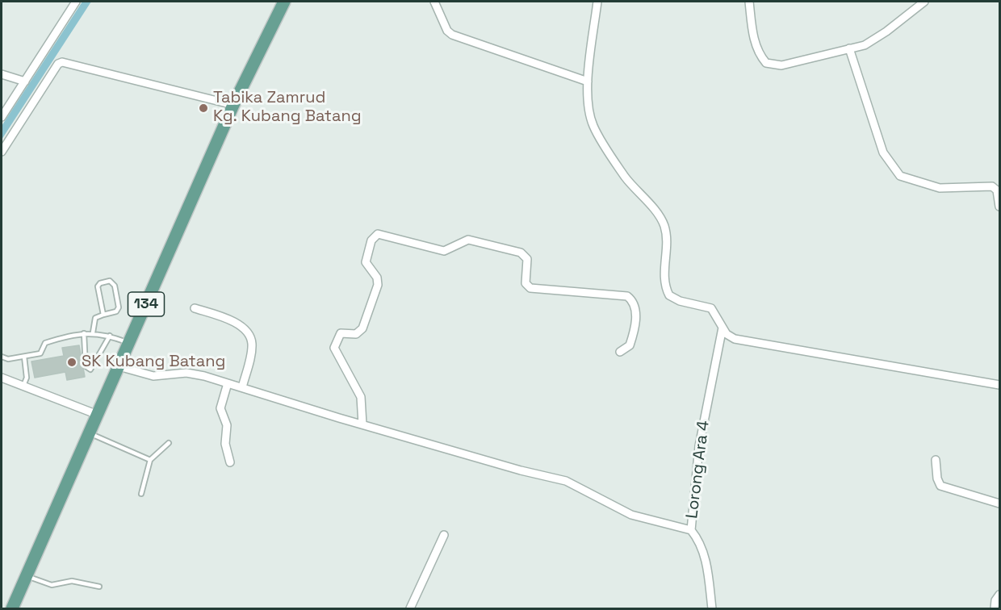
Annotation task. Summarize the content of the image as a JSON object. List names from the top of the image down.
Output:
{
  "streets": {
    "main road": ["134"],
    "street": ["Lorong Ara 4"]
  },
  "places": ["Tabika Zamrud Kg. Kubang Batang", "SK Kubang Batang"]
}
